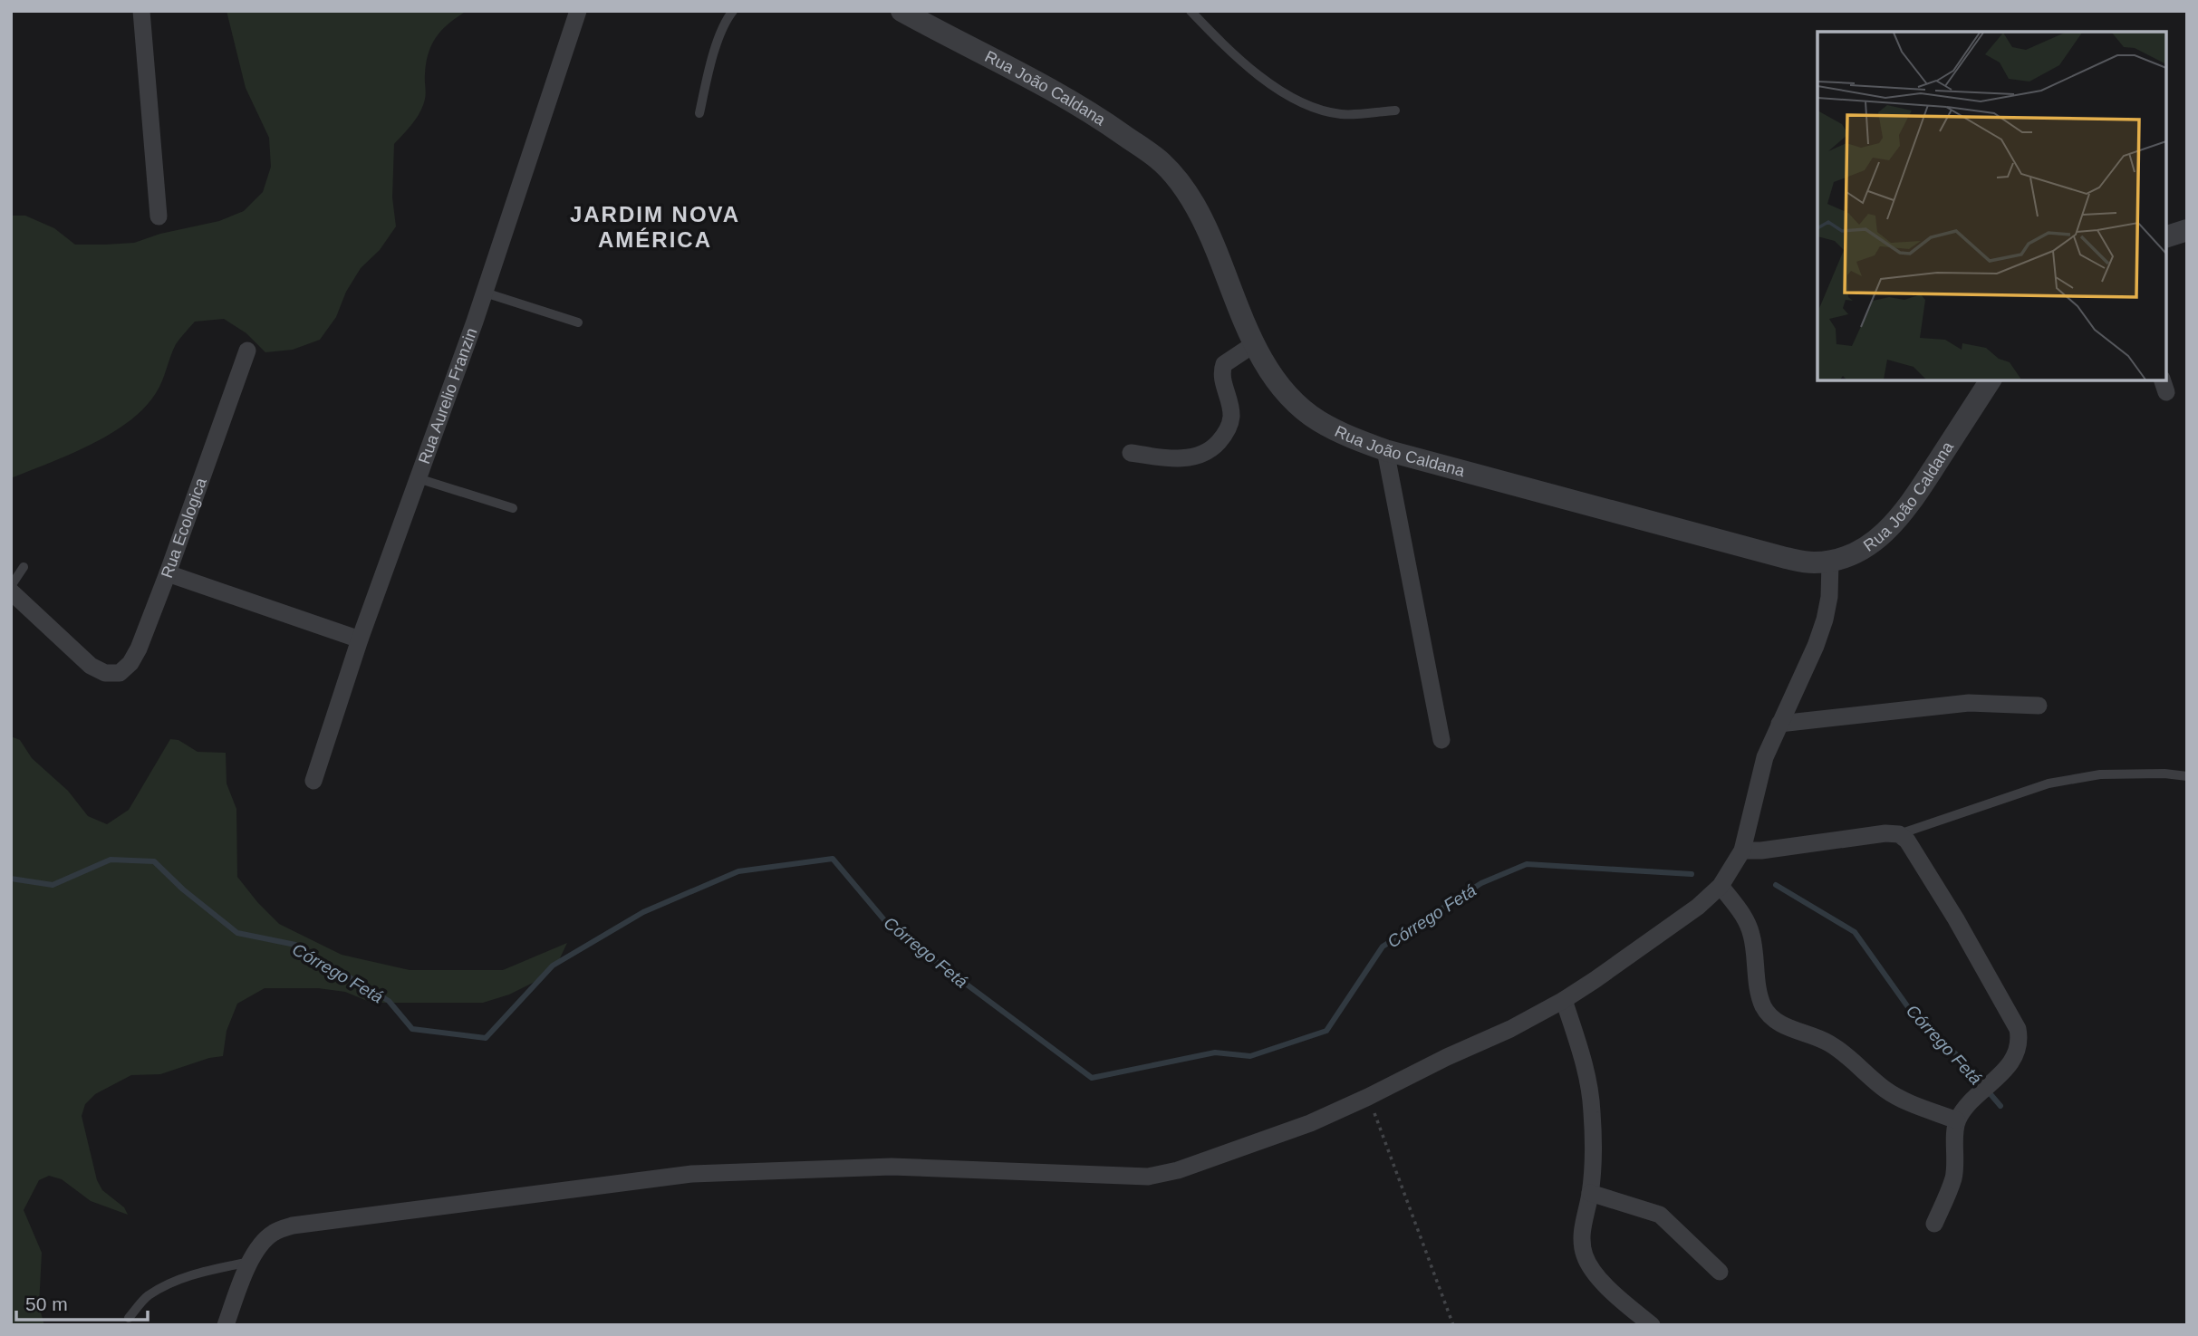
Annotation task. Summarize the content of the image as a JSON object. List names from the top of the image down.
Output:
{
  "streets": {
    "street": ["Rua João Caldana", "Rua Aurelio Franzin", "Rua Ecologica"]
  },
  "districts": ["JARDIM NOVA AMÉRICA"],
  "water": ["Córrego Fetá"],
  "scale_bar": "50 m"
}
